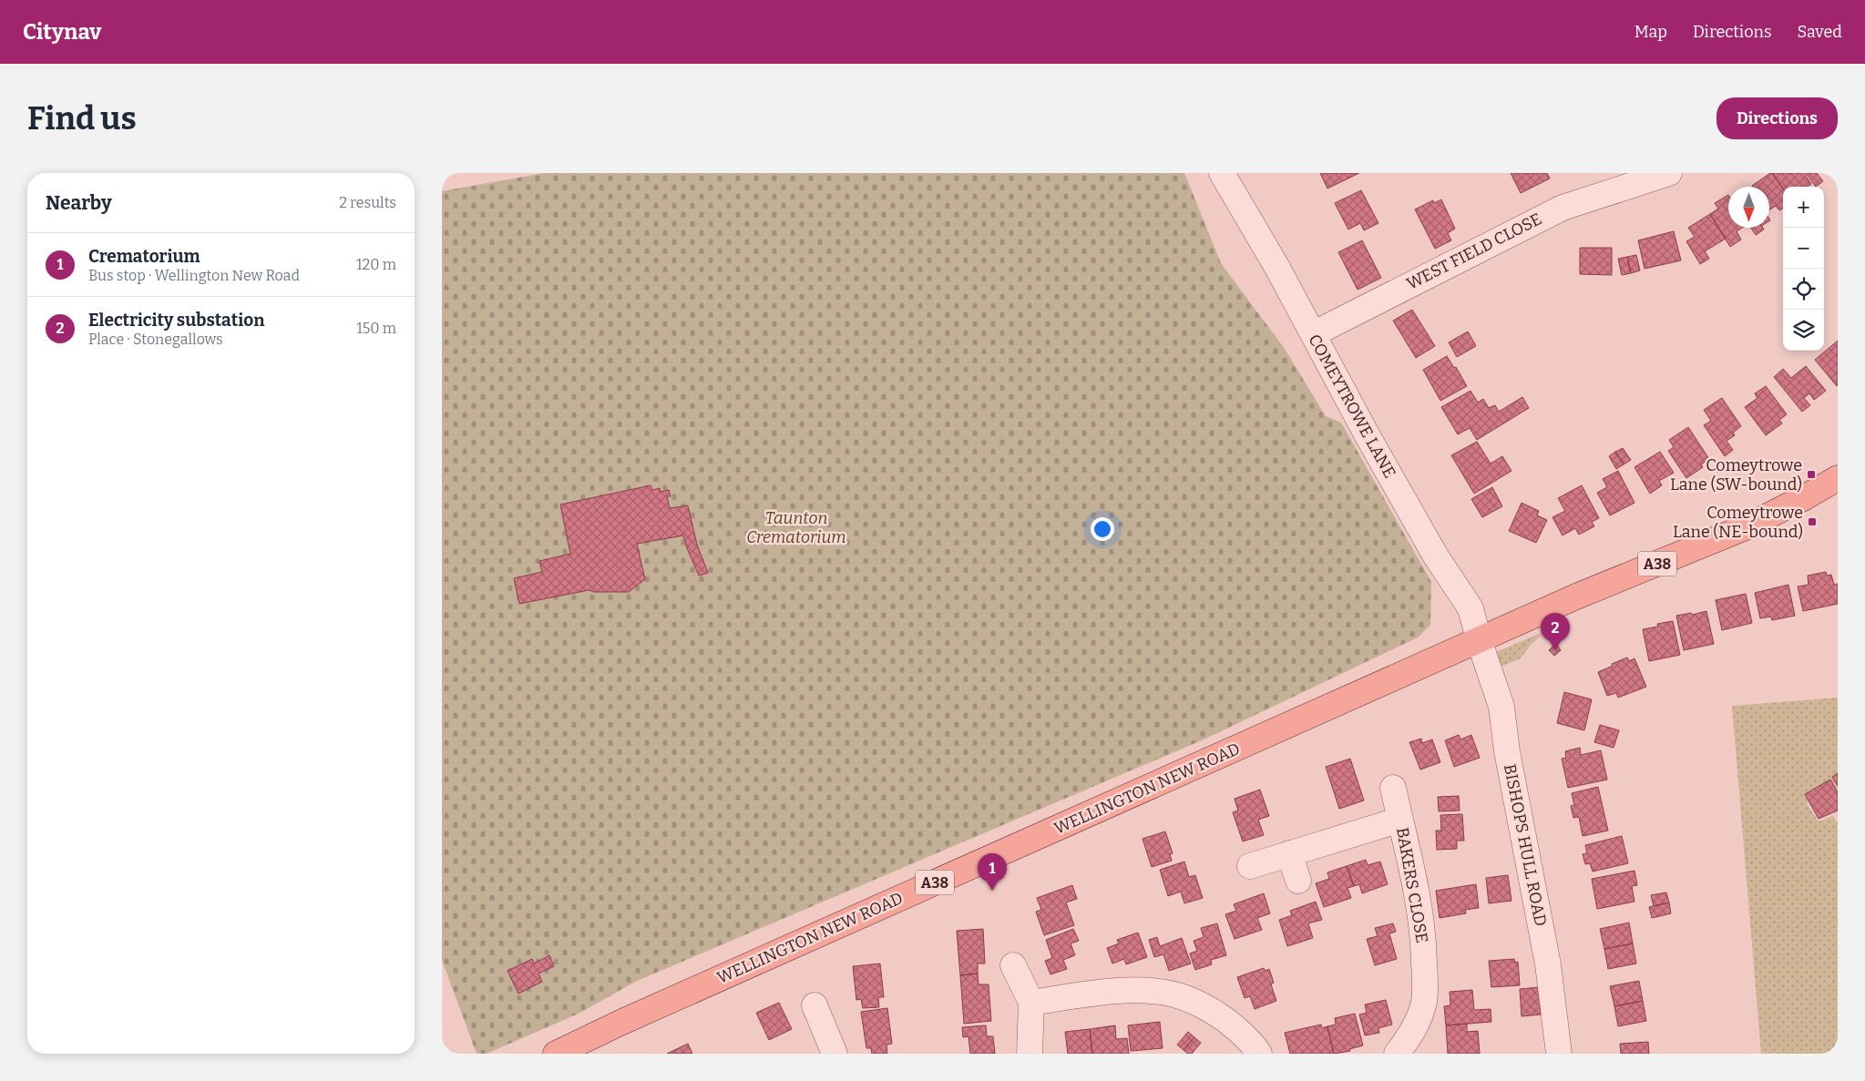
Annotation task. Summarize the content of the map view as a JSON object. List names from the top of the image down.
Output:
{
  "streets": {
    "main road": ["A38", "WELLINGTON NEW ROAD"],
    "street": [
      "WEST FIELD CLOSE",
      "COMEYTROWE LANE",
      "BISHOPS HULL ROAD",
      "BAKERS CLOSE"
    ]
  },
  "crossings": [
    ["WEST FIELD CLOSE", "COMEYTROWE LANE"],
    ["COMEYTROWE LANE", "A38"],
    ["COMEYTROWE LANE", "WELLINGTON NEW ROAD"],
    ["COMEYTROWE LANE", "BISHOPS HULL ROAD"],
    ["A38", "WELLINGTON NEW ROAD"],
    ["A38", "BISHOPS HULL ROAD"],
    ["WELLINGTON NEW ROAD", "BISHOPS HULL ROAD"]
  ],
  "parks": ["Taunton Crematorium"],
  "places": {
    "transit": ["Comeytrowe Lane (SW-bound)", "Comeytrowe Lane (NE-bound)"]
  },
  "north": "bottom",
  "page": {
    "header": "Citynav",
    "nav": ["Map", "Directions", "Saved"],
    "buttons": "Directions",
    "title": "Find us",
    "heading": ["Nearby", "2 results"],
    "map_buttons": ["+", "−"],
    "list": [
      {
        "mark": "1",
        "name": "Crematorium",
        "note": "Bus stop · Wellington New Road",
        "value": "120 m"
      },
      {
        "mark": "2",
        "name": "Electricity substation",
        "note": "Place · Stonegallows",
        "value": "150 m"
      }
    ],
    "pins": ["2", "1"]
  }
}
